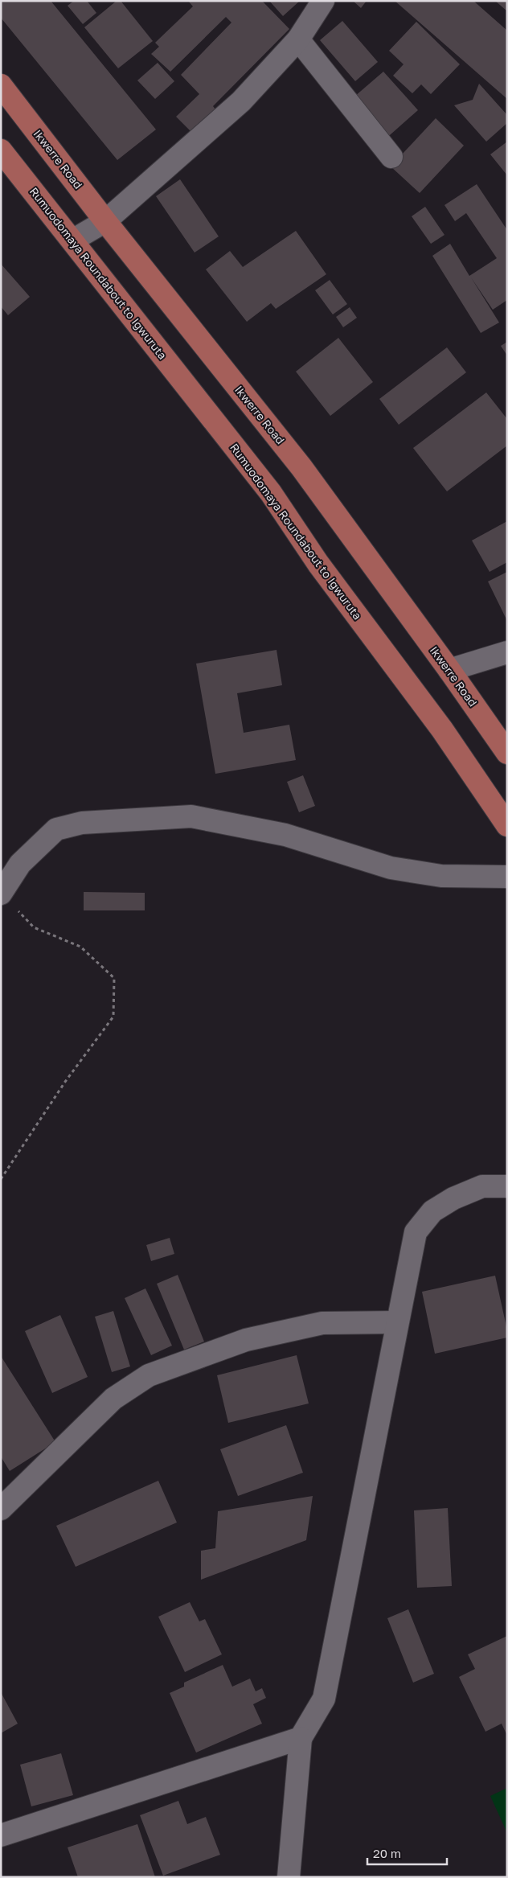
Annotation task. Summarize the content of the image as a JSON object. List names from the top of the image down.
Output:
{
  "streets": {
    "main road": ["Ikwerre Road", "Rumuodomaya Roundabout to Igwuruta"]
  },
  "scale_bar": "20 m"
}
